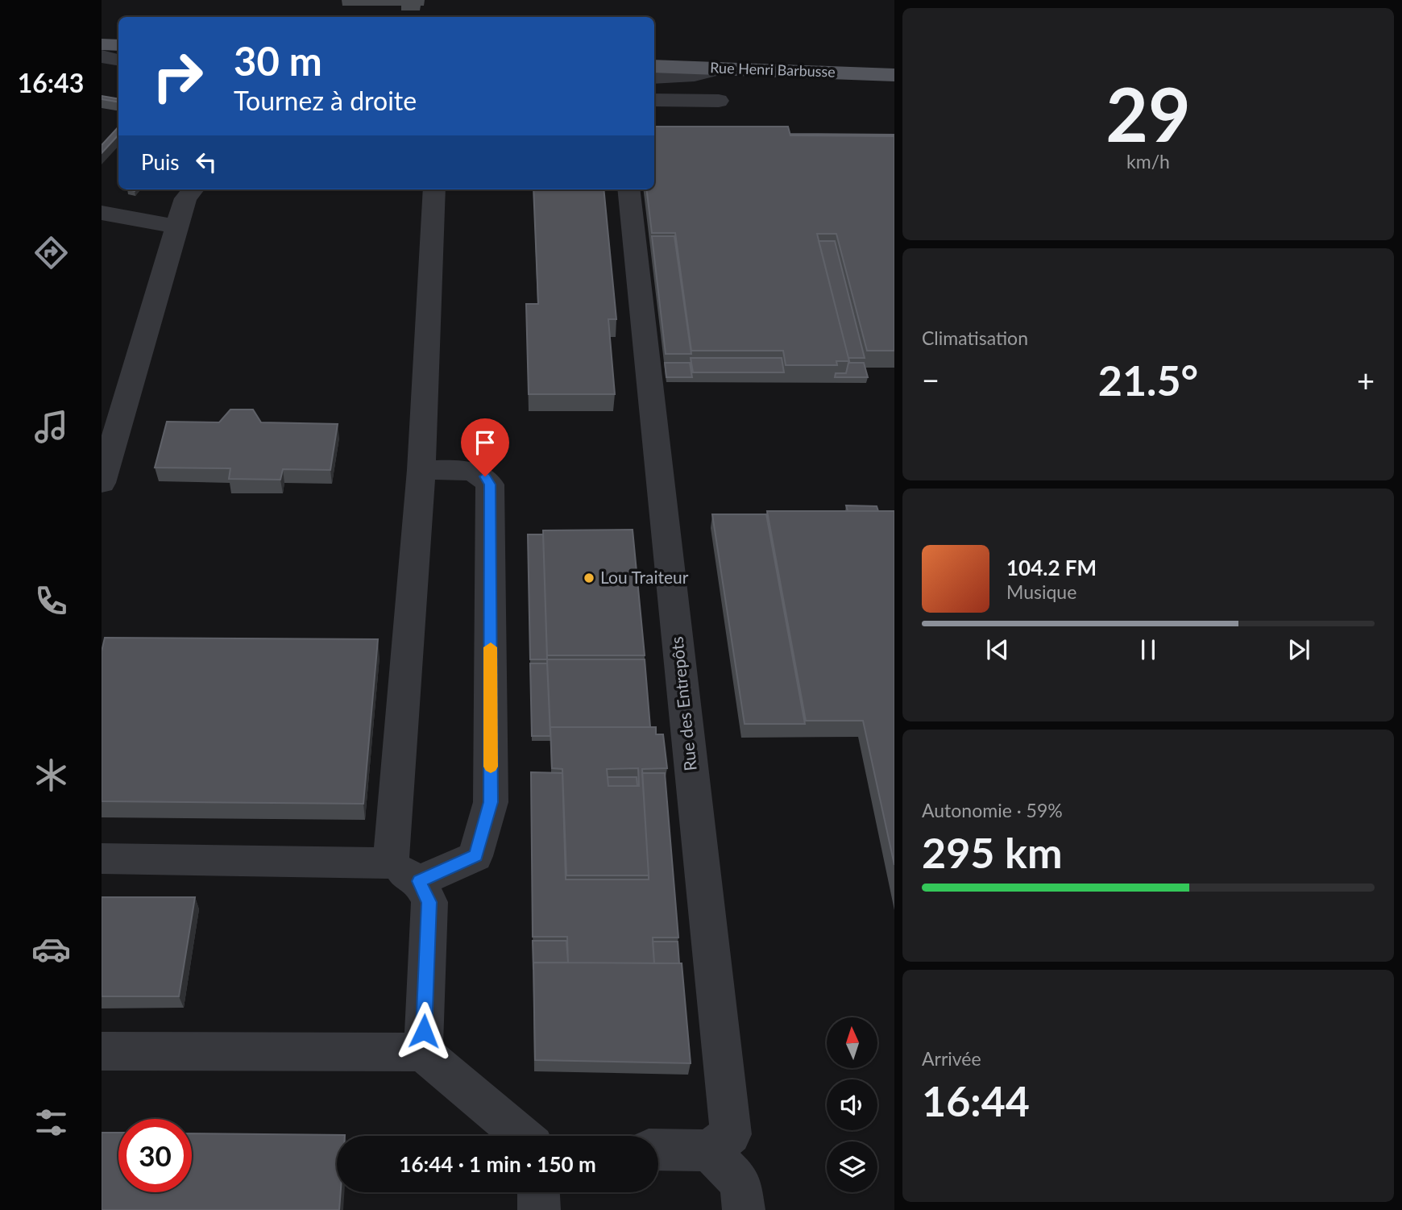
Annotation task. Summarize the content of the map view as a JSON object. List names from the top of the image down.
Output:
{
  "streets": {
    "main road": ["Rue Henri Barbusse"],
    "street": ["Rue des Entrepôts"]
  },
  "places": ["Lou Traiteur"],
  "north": "top",
  "page": {
    "tabs": "16:43",
    "tile": [
      ["29", "km/h"],
      "Climatisation",
      ["Autonomie · 59%", "295 km"],
      ["Arrivée", "16:44"]
    ],
    "turn": ["30 m", "Tournez à droite"],
    "then": "Puis",
    "heat": ["−", "21.5°", "+"],
    "song": ["104.2 FM", "Musique"],
    "limit": "30",
    "trip": "16:44 · 1 min · 150 m"
  }
}
